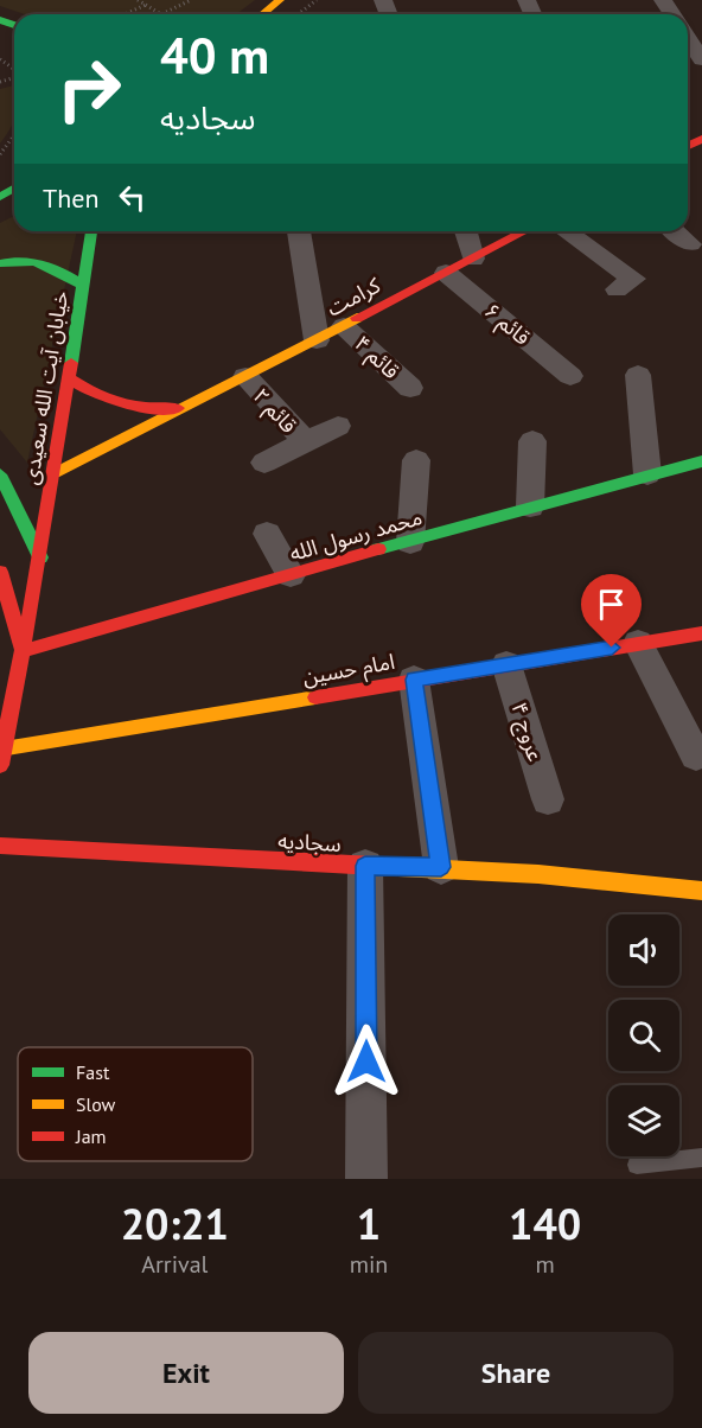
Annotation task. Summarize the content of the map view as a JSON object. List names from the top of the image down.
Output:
{
  "streets": {
    "main road": [
      "کرامت",
      "خیابان آیت الله سعیدی",
      "محمد رسول الله",
      "امام حسین",
      "سجادیه"
    ],
    "street": [
      "قائم ۶",
      "قائم ۴",
      "قائم ۲",
      "عروج ۴"
    ]
  },
  "crossings": [
    ["کرامت", "قائم ۶"],
    ["کرامت", "قائم ۴"],
    ["کرامت", "خیابان آیت الله سعیدی"],
    ["کرامت", "قائم ۲"],
    ["خیابان آیت الله سعیدی", "محمد رسول الله"],
    ["خیابان آیت الله سعیدی", "امام حسین"],
    ["امام حسین", "عروج ۴"]
  ],
  "legend": ["Fast", "Slow", "Jam"],
  "page": {
    "turn": ["40 m", "سجادیه"],
    "then": "Then",
    "eta": [
      "20:21",
      "Arrival",
      "1",
      "min",
      "140",
      "m"
    ],
    "buttons": ["Exit", "Share"]
  }
}
